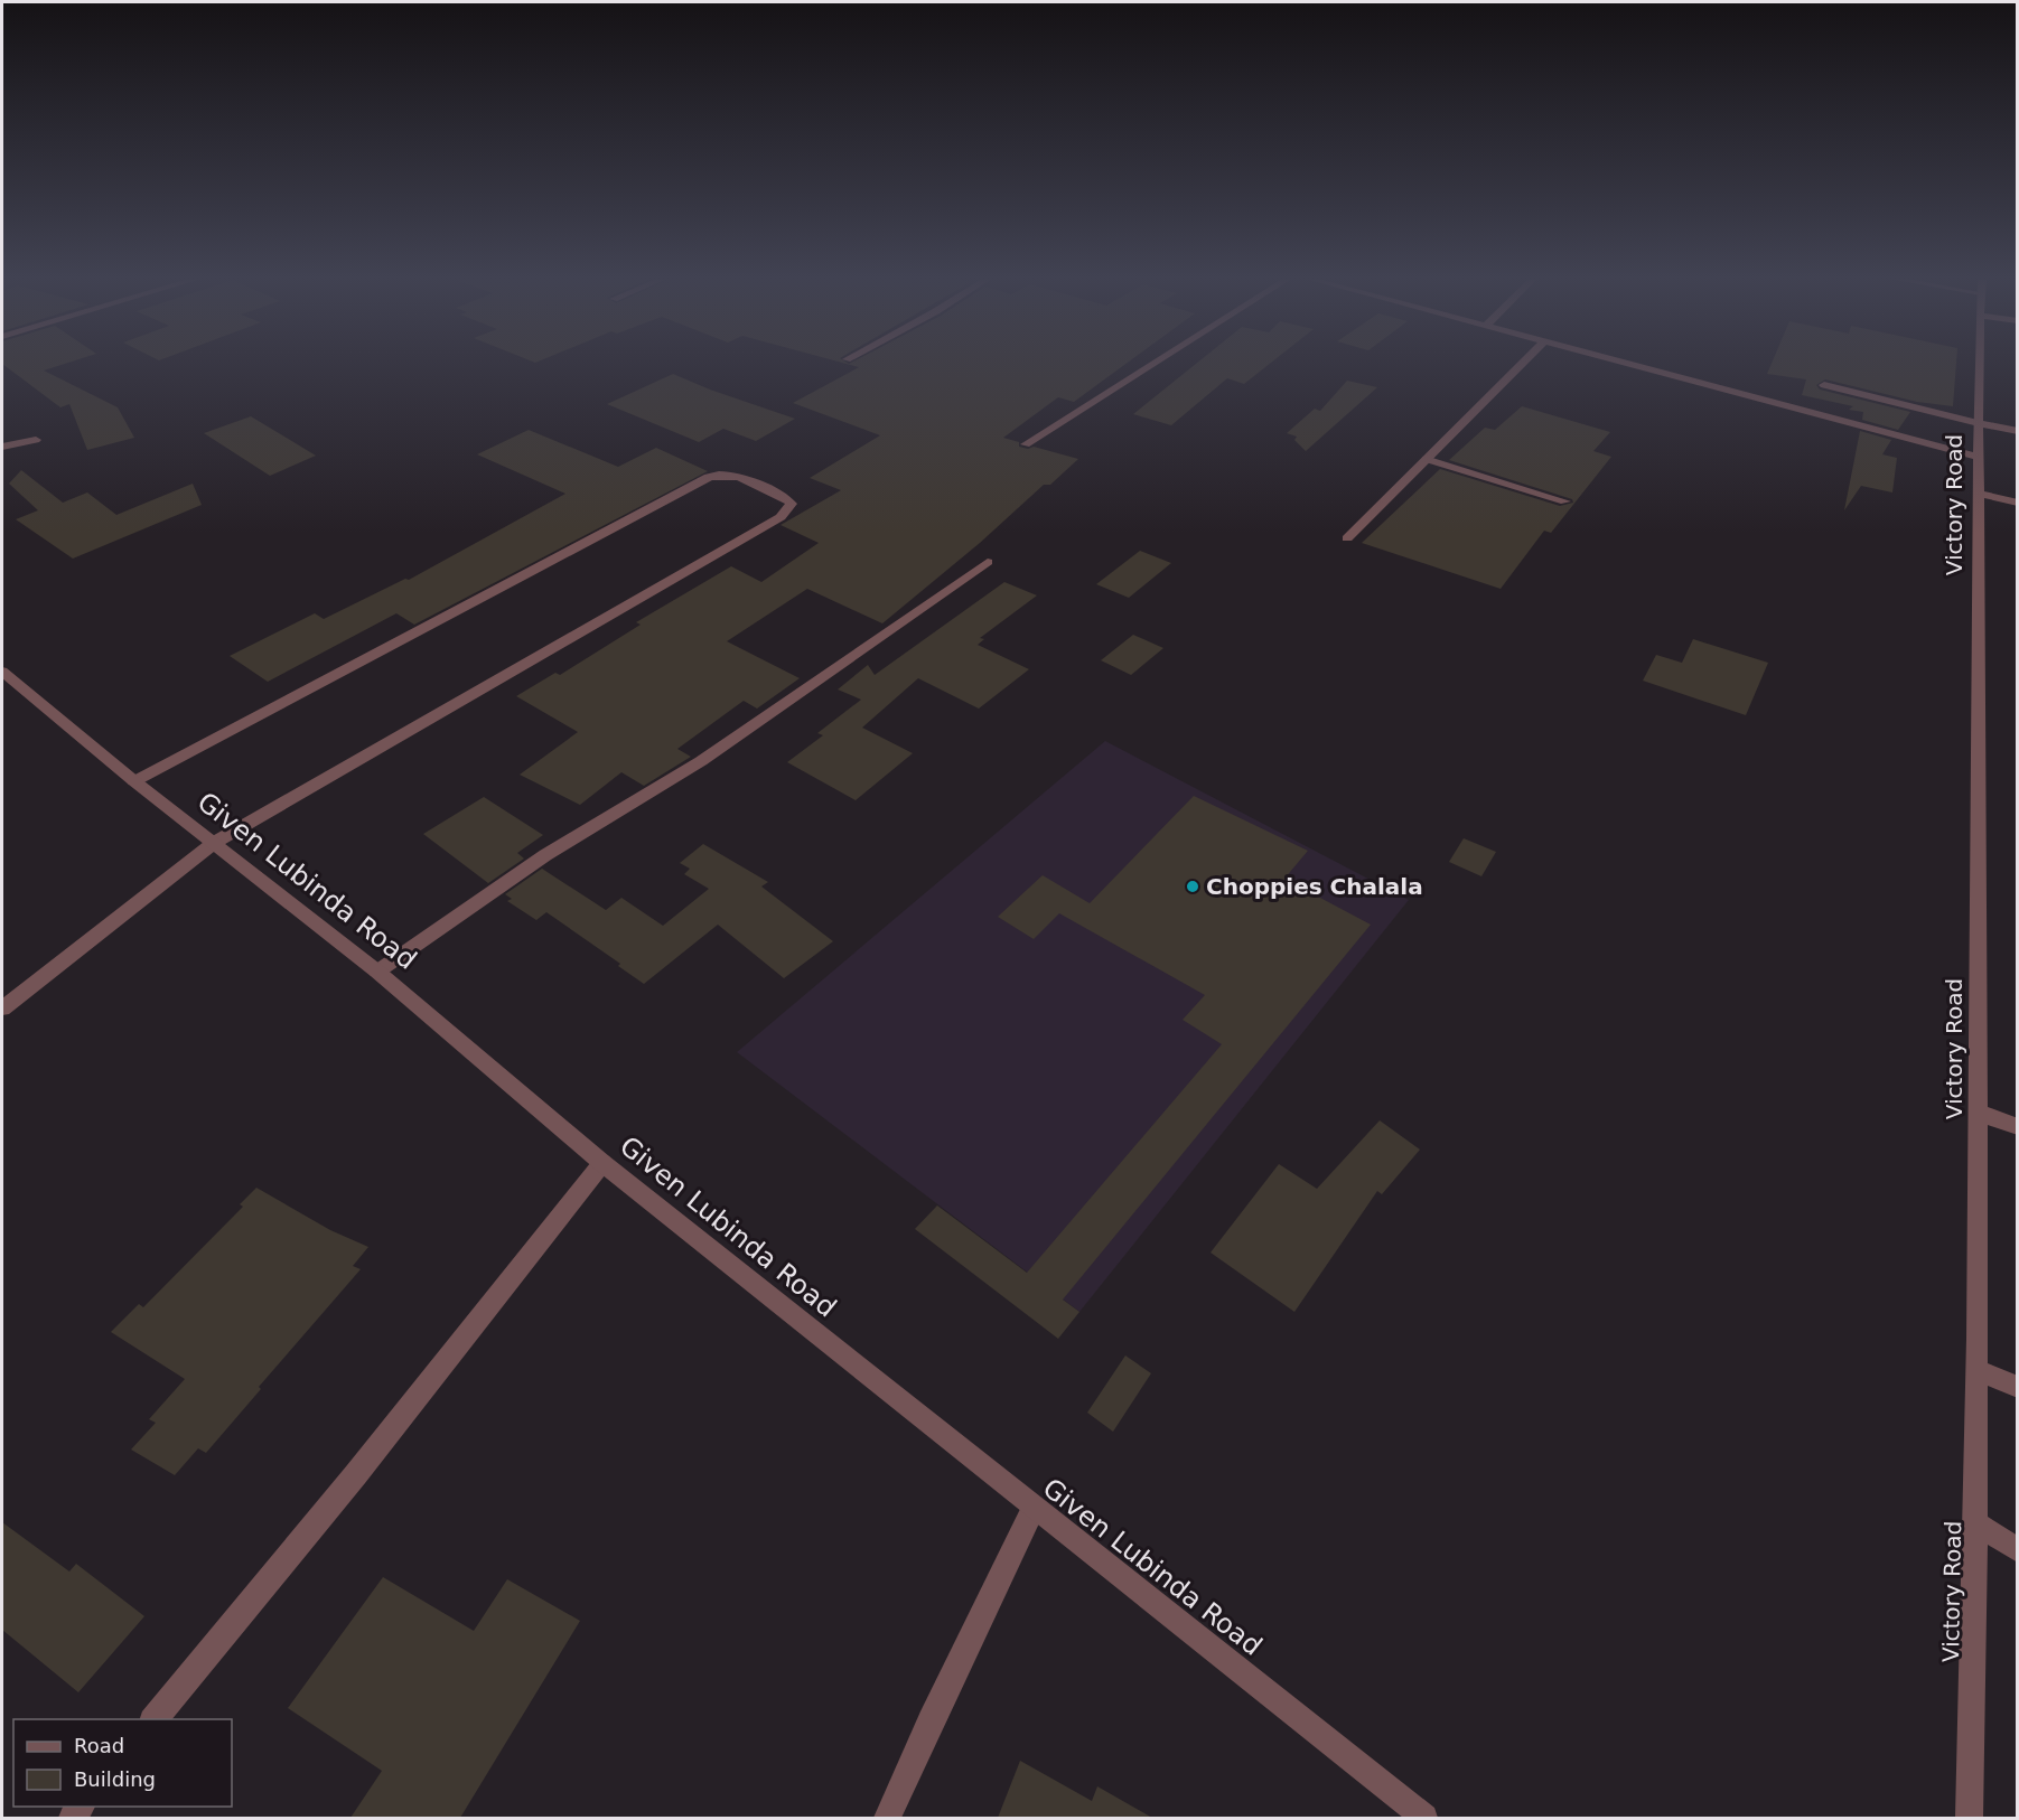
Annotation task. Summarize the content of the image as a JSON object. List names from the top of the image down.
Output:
{
  "streets": {
    "street": ["Victory Road", "Given Lubinda Road"]
  },
  "places": ["Choppies Chalala"],
  "legend": ["Road", "Building"]
}
